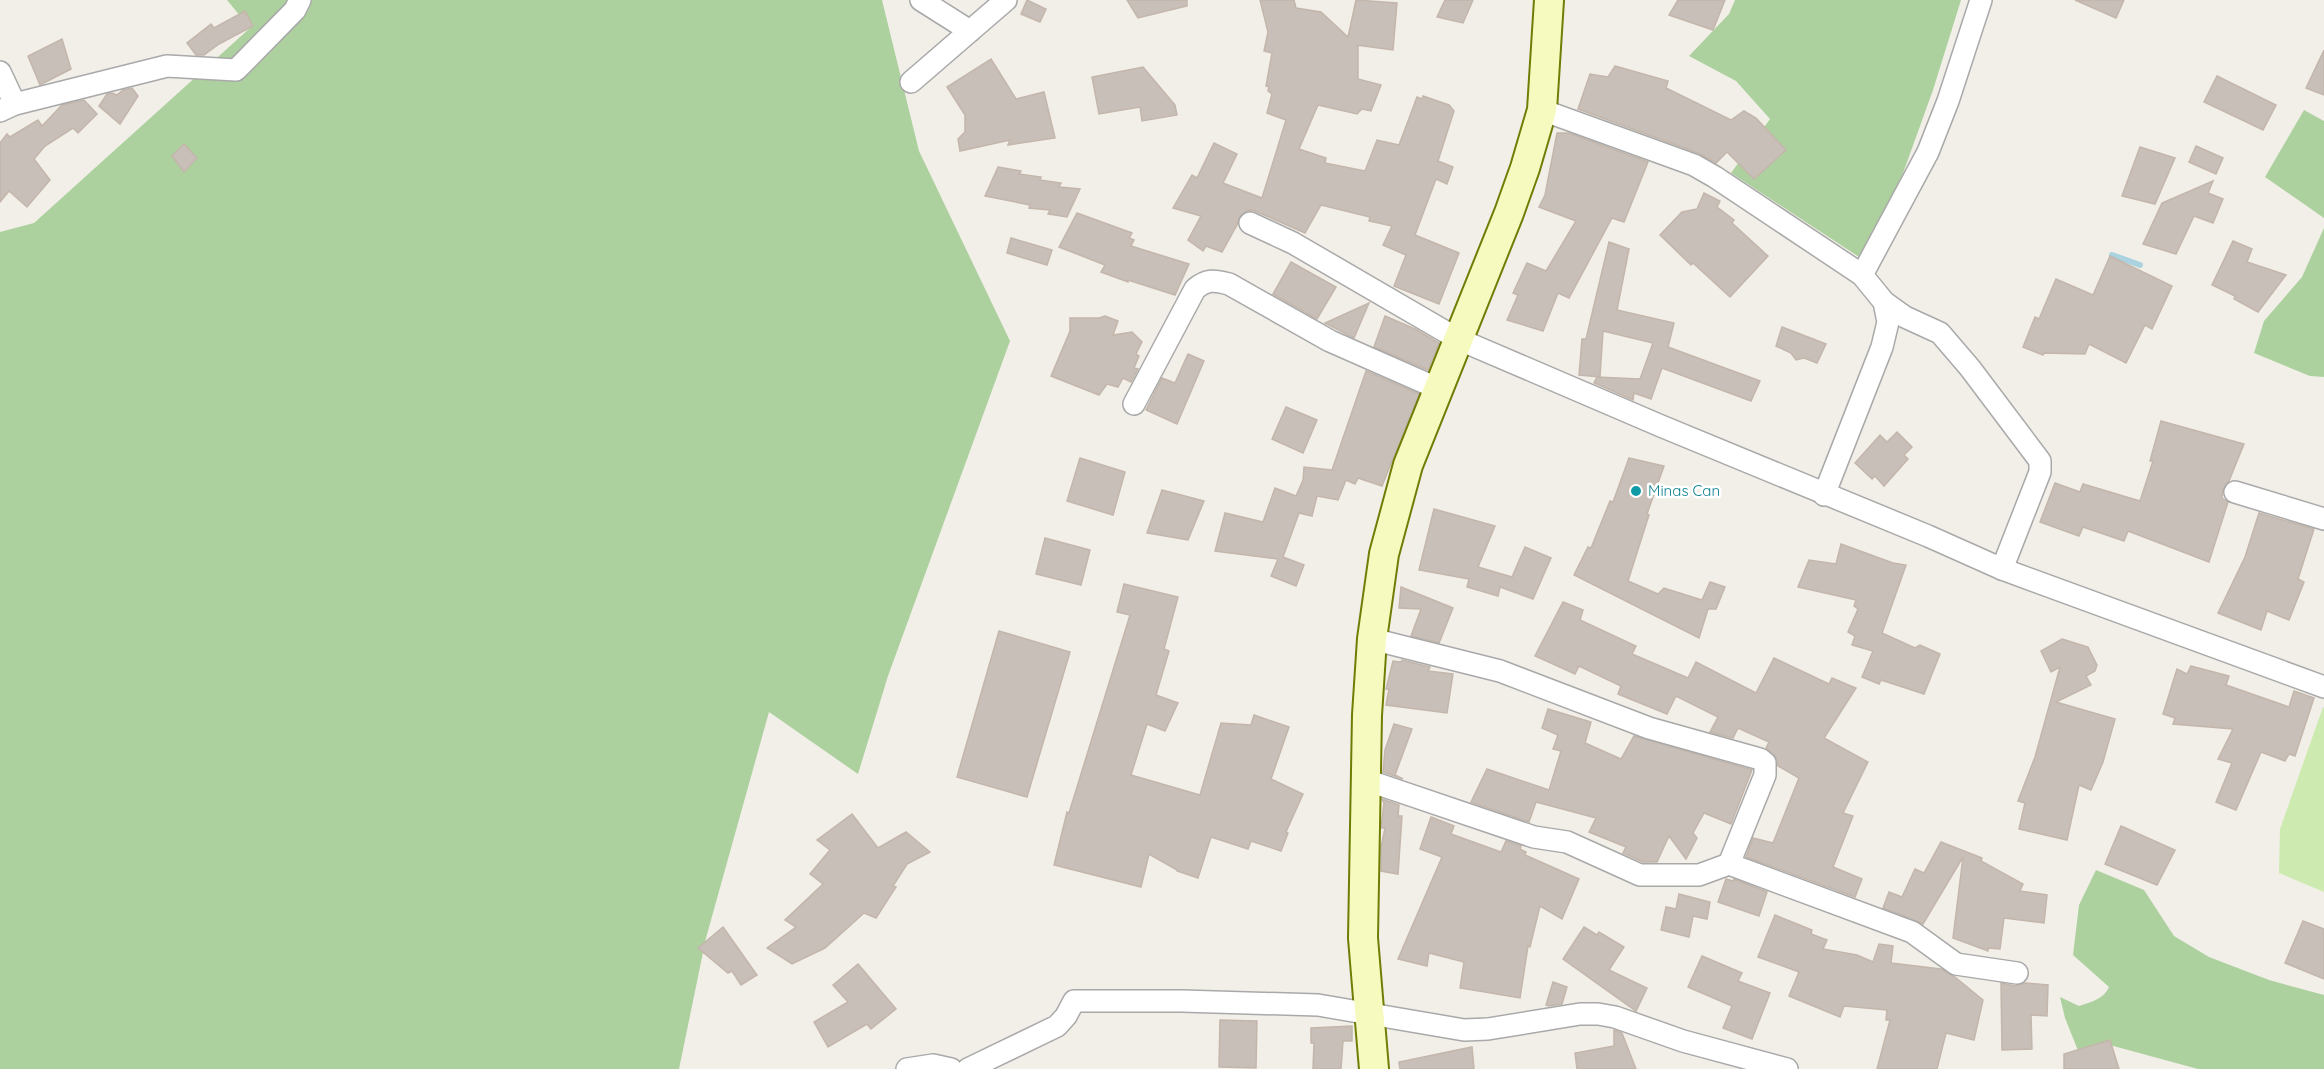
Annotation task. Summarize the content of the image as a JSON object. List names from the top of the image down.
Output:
{
  "places": ["Minas Can"]
}
